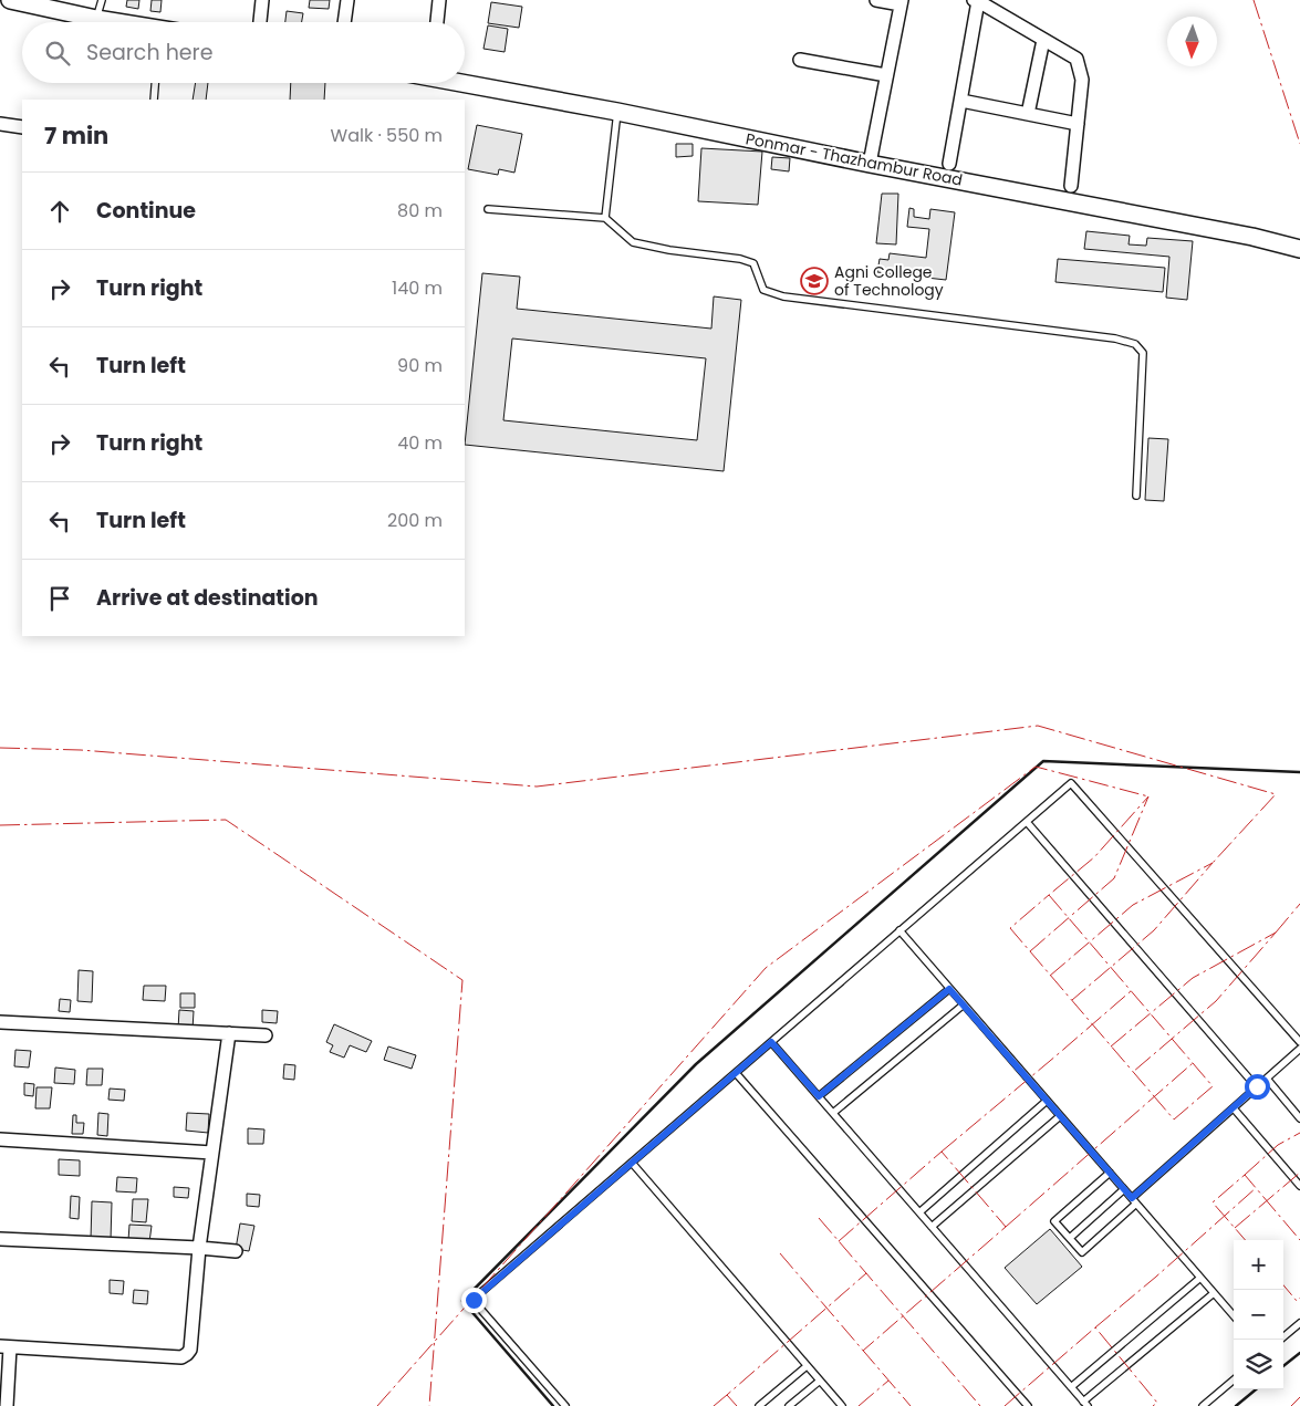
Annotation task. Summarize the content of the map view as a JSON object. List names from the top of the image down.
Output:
{
  "streets": {
    "street": ["Ponmar - Thazhambur Road"]
  },
  "places": {
    "school or university": ["Agni College of Technology"]
  },
  "north": "bottom",
  "page": {
    "search": "Search here",
    "heading": ["7 min", "Walk · 550 m"],
    "list": [
      ["Continue", "80 m"],
      ["Turn right", "140 m"],
      ["Turn left", "90 m"],
      ["Turn right", "40 m"],
      ["Turn left", "200 m"],
      "Arrive at destination"
    ],
    "map_buttons": ["+", "−"]
  }
}
